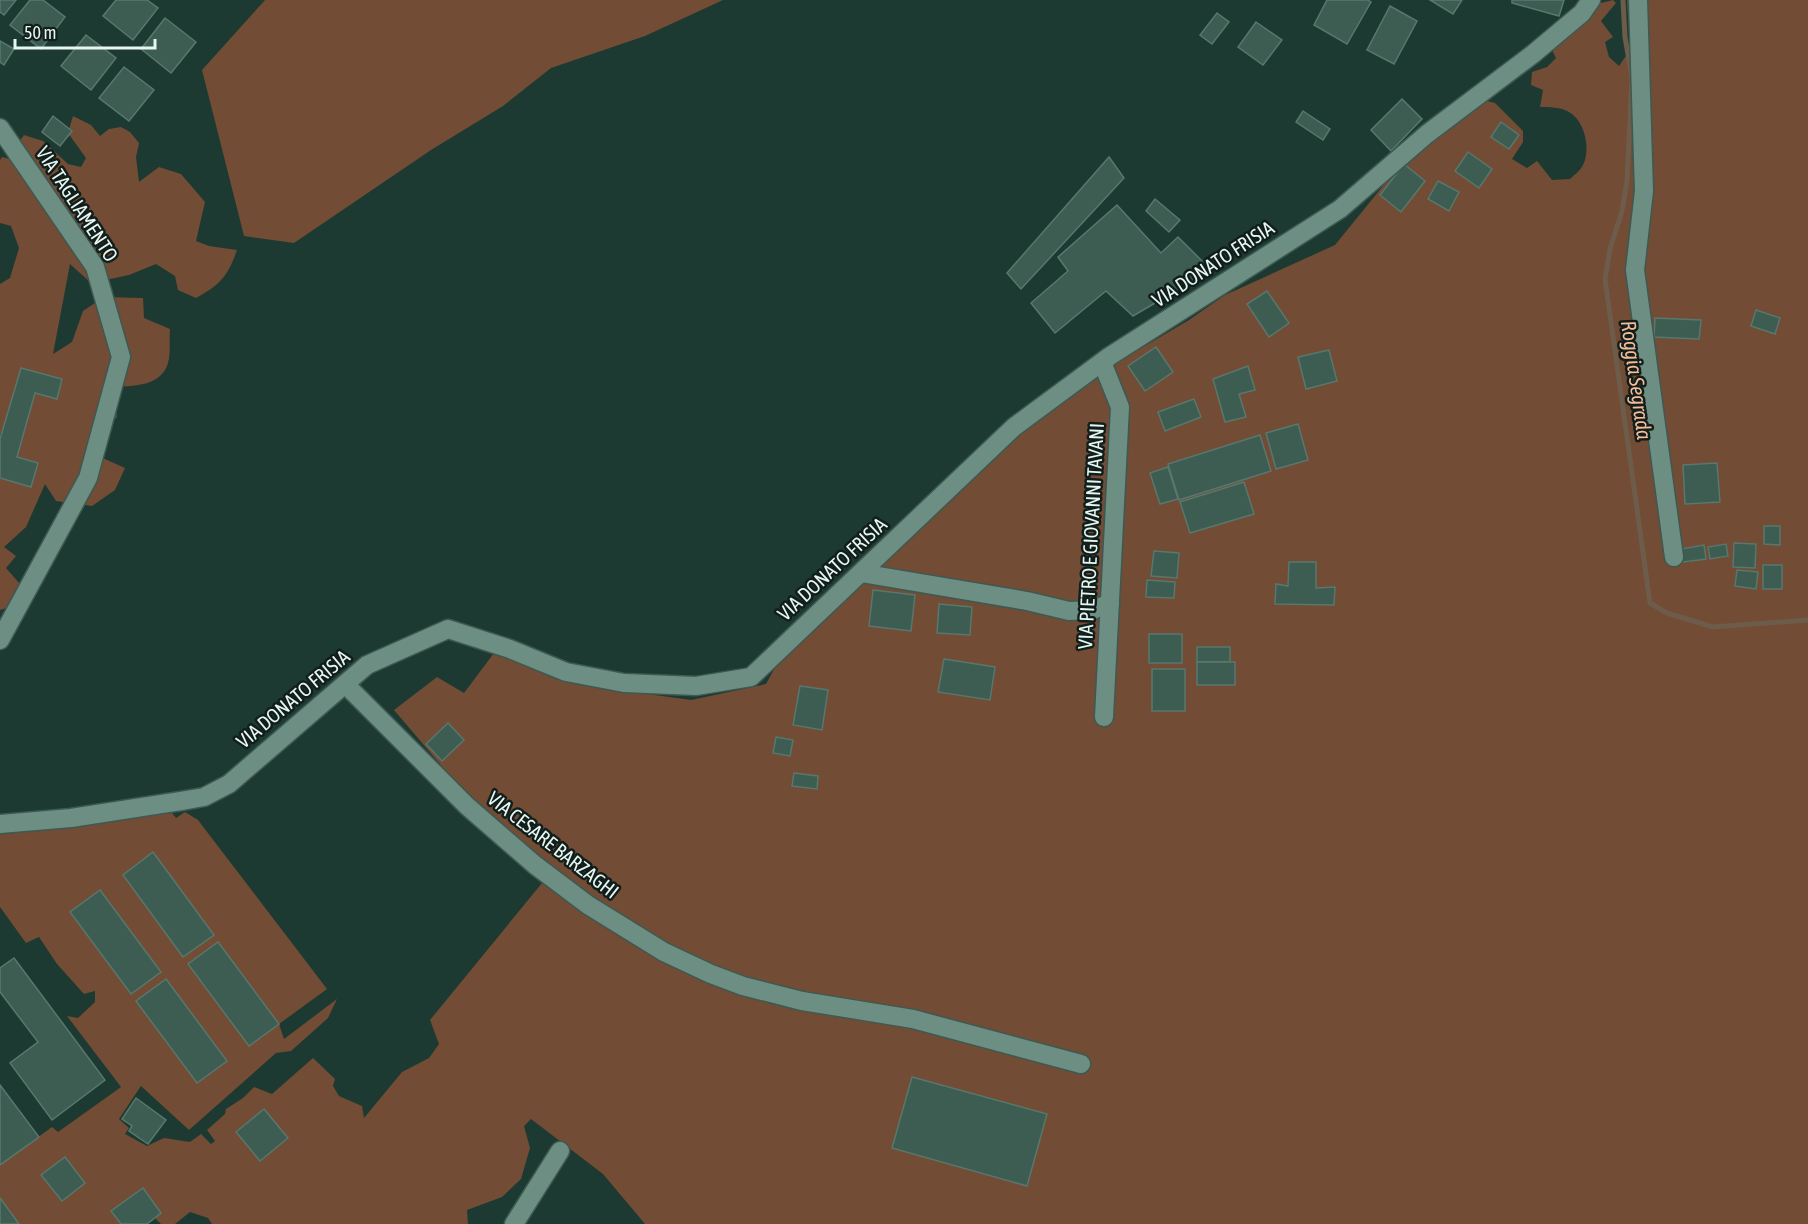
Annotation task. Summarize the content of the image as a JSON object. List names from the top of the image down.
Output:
{
  "streets": {
    "street": [
      "VIA TAGLIAMENTO",
      "VIA DONATO FRISIA",
      "VIA PIETRO E GIOVANNI TAVANI",
      "VIA CESARE BARZAGHI"
    ]
  },
  "crossings": [
    ["VIA DONATO FRISIA", "VIA PIETRO E GIOVANNI TAVANI"],
    ["VIA DONATO FRISIA", "VIA CESARE BARZAGHI"]
  ],
  "water": ["Roggia Segrada"],
  "scale_bar": "50 m"
}
